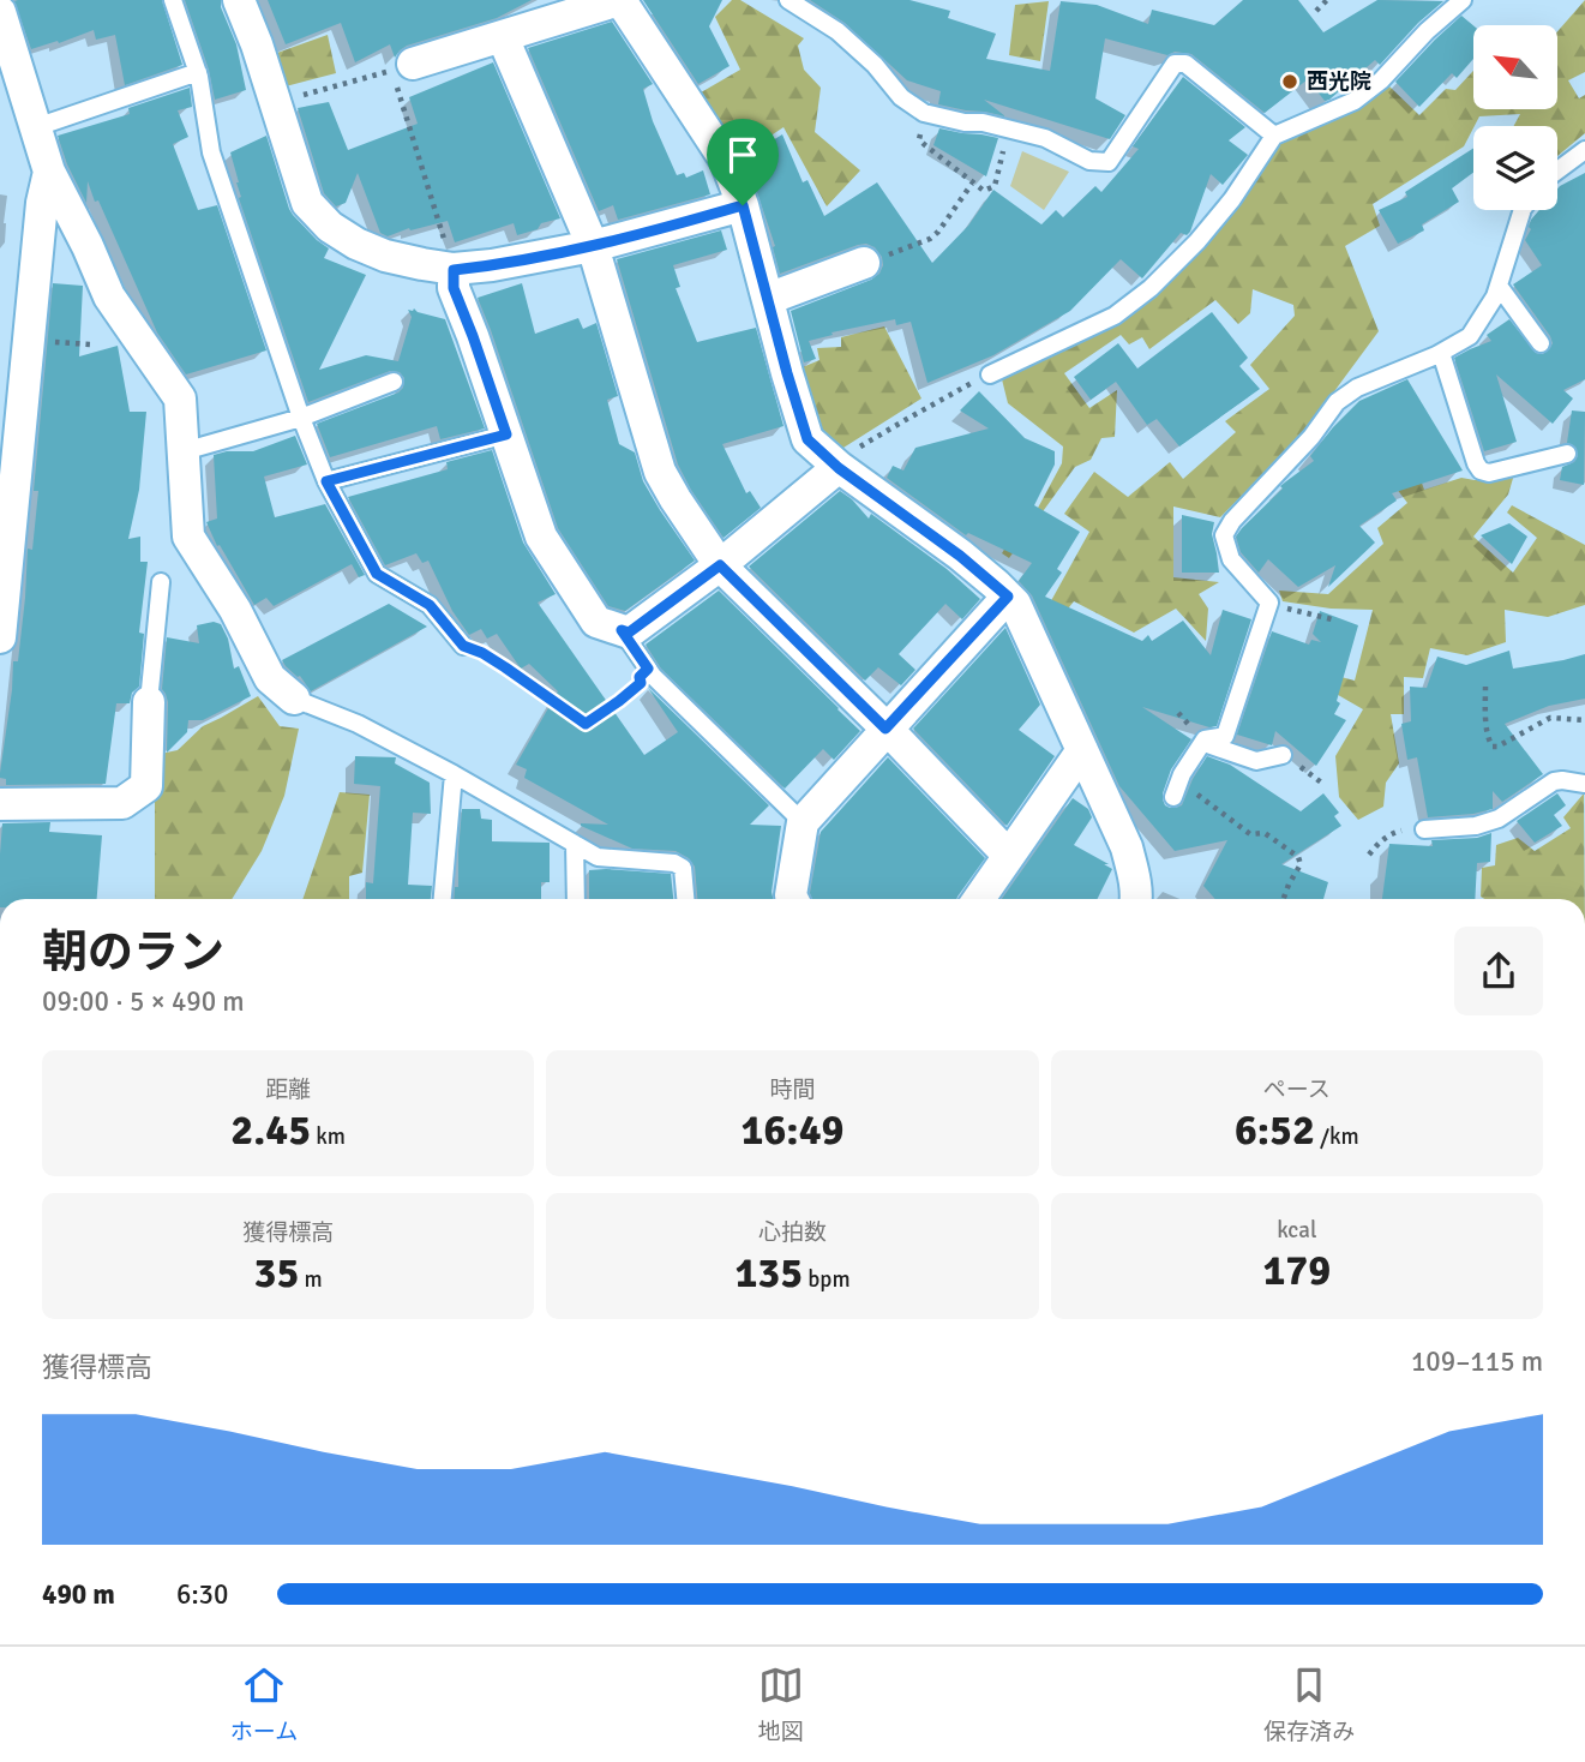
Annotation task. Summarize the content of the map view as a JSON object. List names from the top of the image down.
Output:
{
  "places": ["西光院"],
  "north": "top left",
  "page": {
    "heading": ["朝のラン", "09:00 · 5 × 490 m"],
    "stats": [
      ["距離", "2.45 km"],
      ["時間", "16:49"],
      ["ペース", "6:52 /km"],
      ["獲得標高", "35 m"],
      ["心拍数", "135 bpm"],
      ["kcal", "179"]
    ],
    "chart": ["獲得標高", "109–115 m"],
    "list": [
      {
        "name": "490 m",
        "note": "6:30"
      }
    ],
    "tabs": ["ホーム", "地図", "保存済み"]
  }
}
